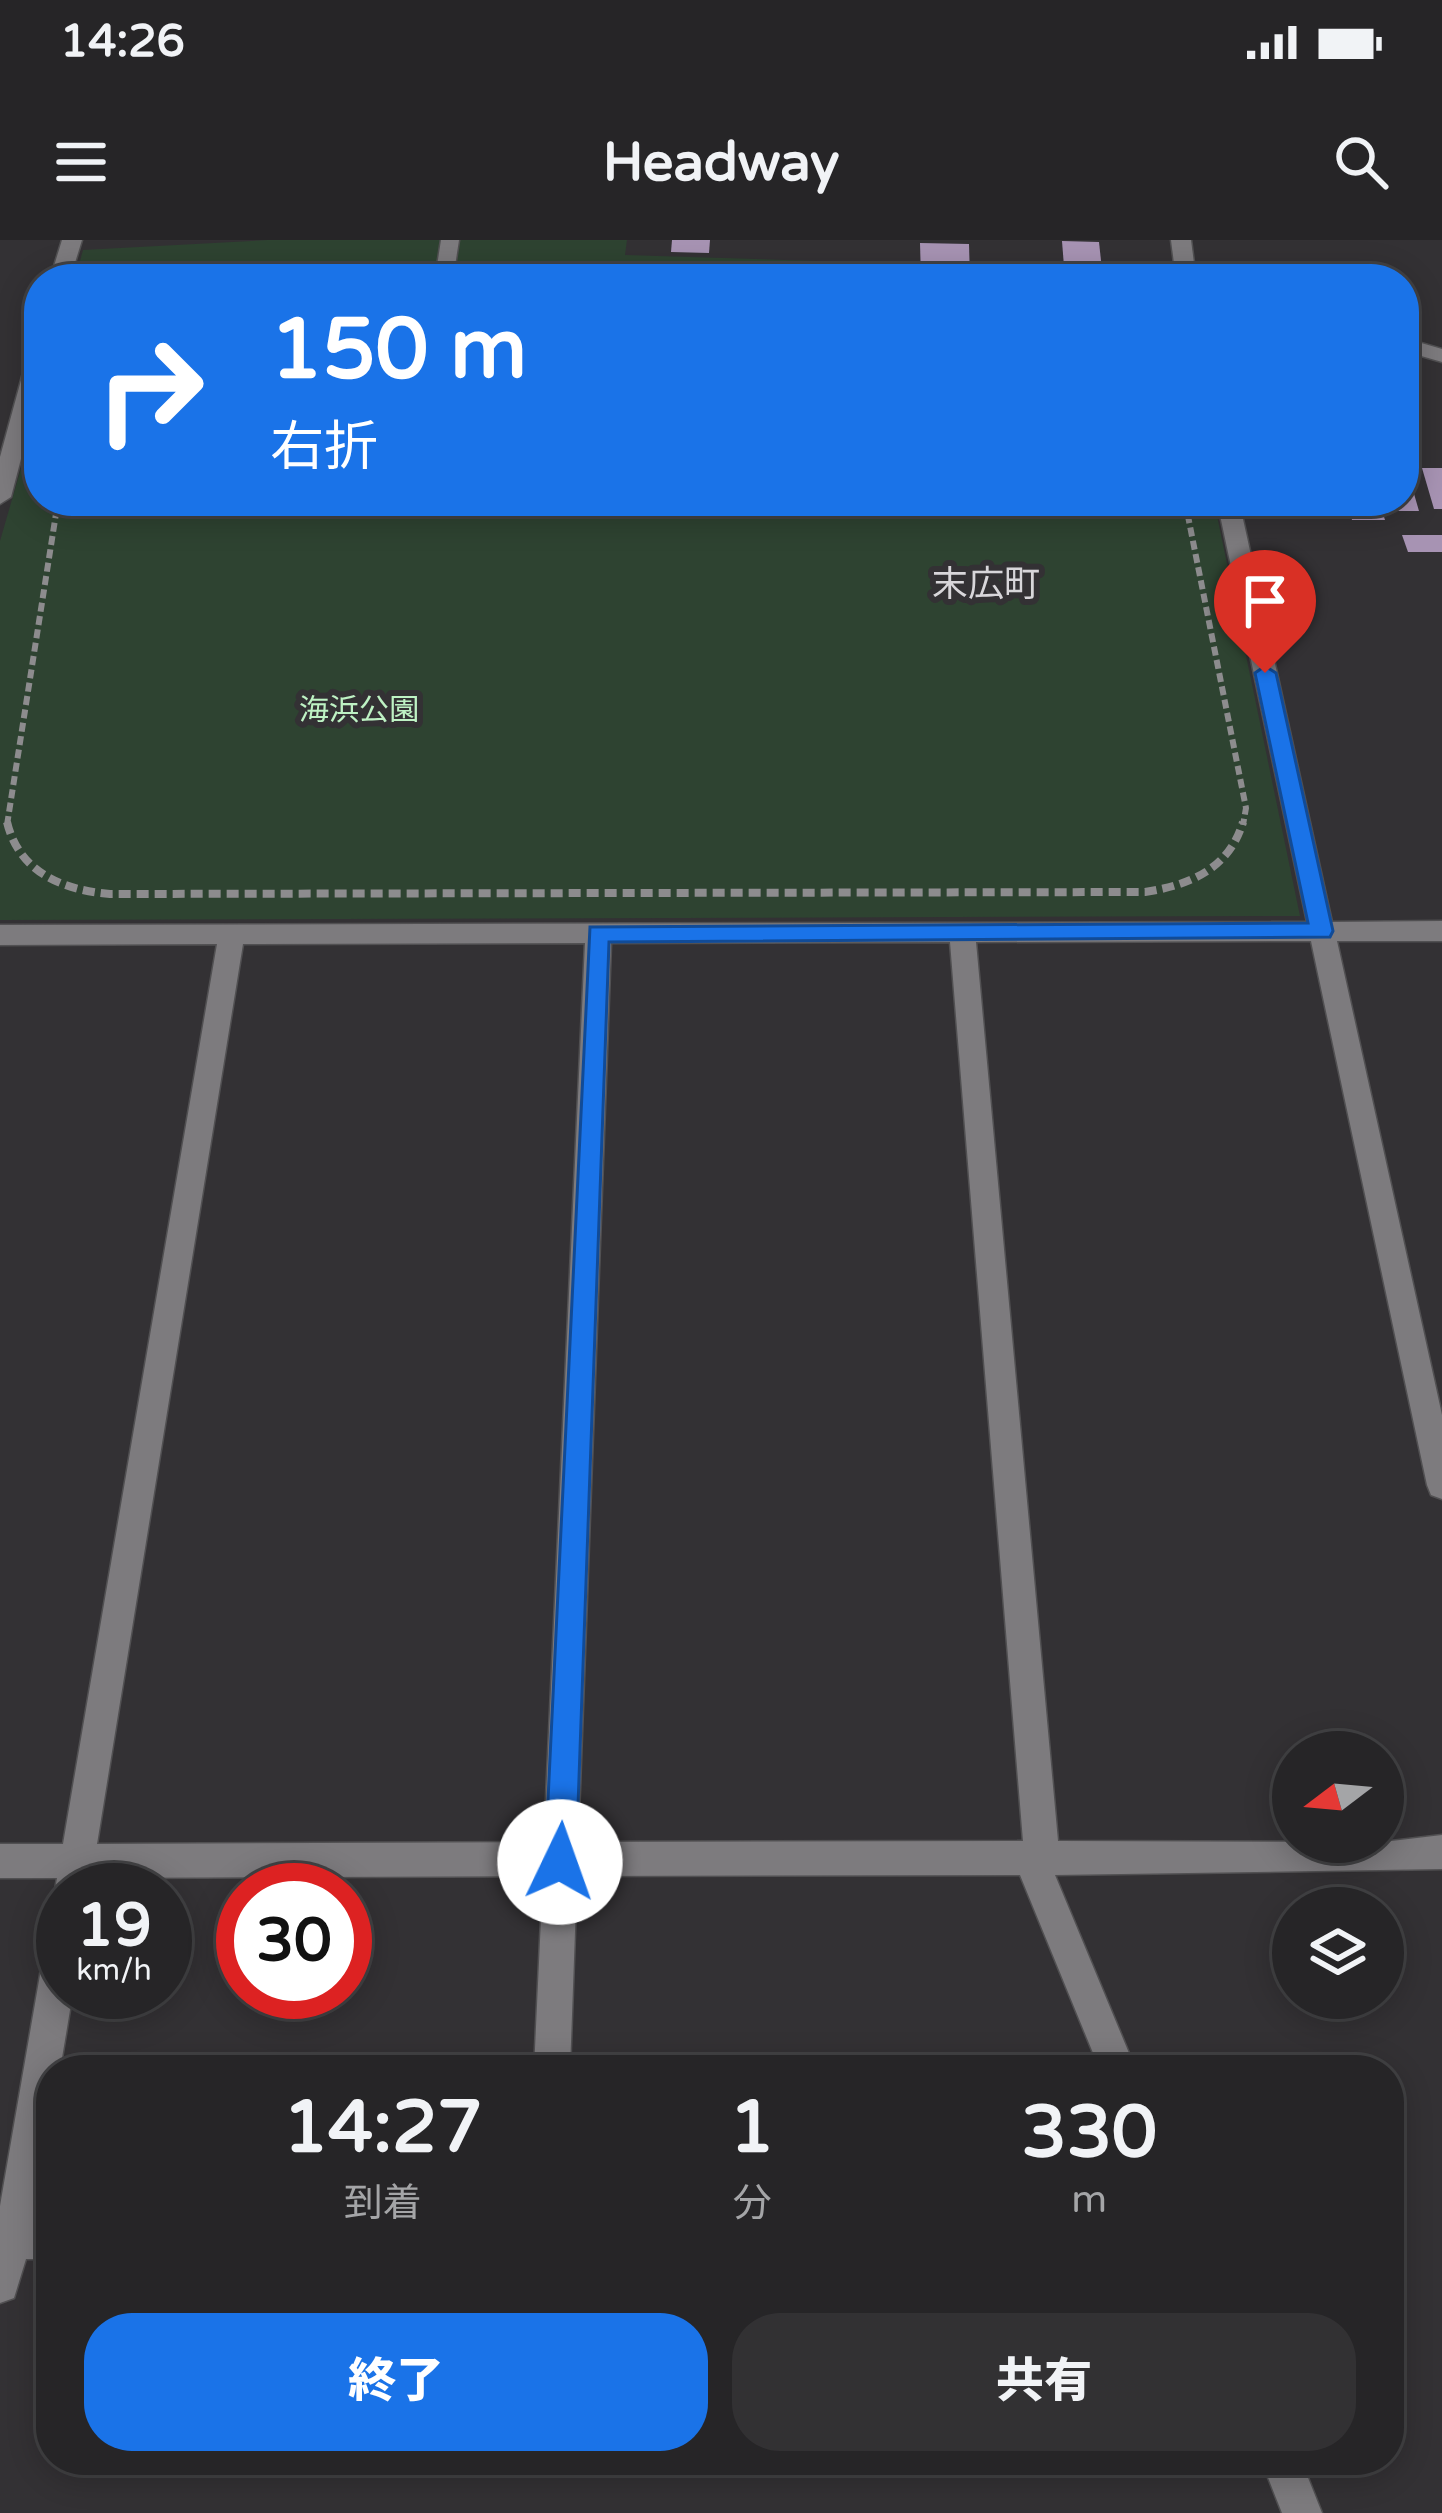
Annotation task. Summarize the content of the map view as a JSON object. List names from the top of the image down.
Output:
{
  "districts": ["末広町"],
  "parks": ["海浜公園"],
  "north": "left",
  "page": {
    "status": "14:26",
    "header": "Headway",
    "turn": ["150 m", "右折"],
    "speed": "19 km/h",
    "limit": "30",
    "eta": [
      "14:27",
      "到着",
      "1",
      "分",
      "330",
      "m"
    ],
    "buttons": ["終了", "共有"]
  }
}
